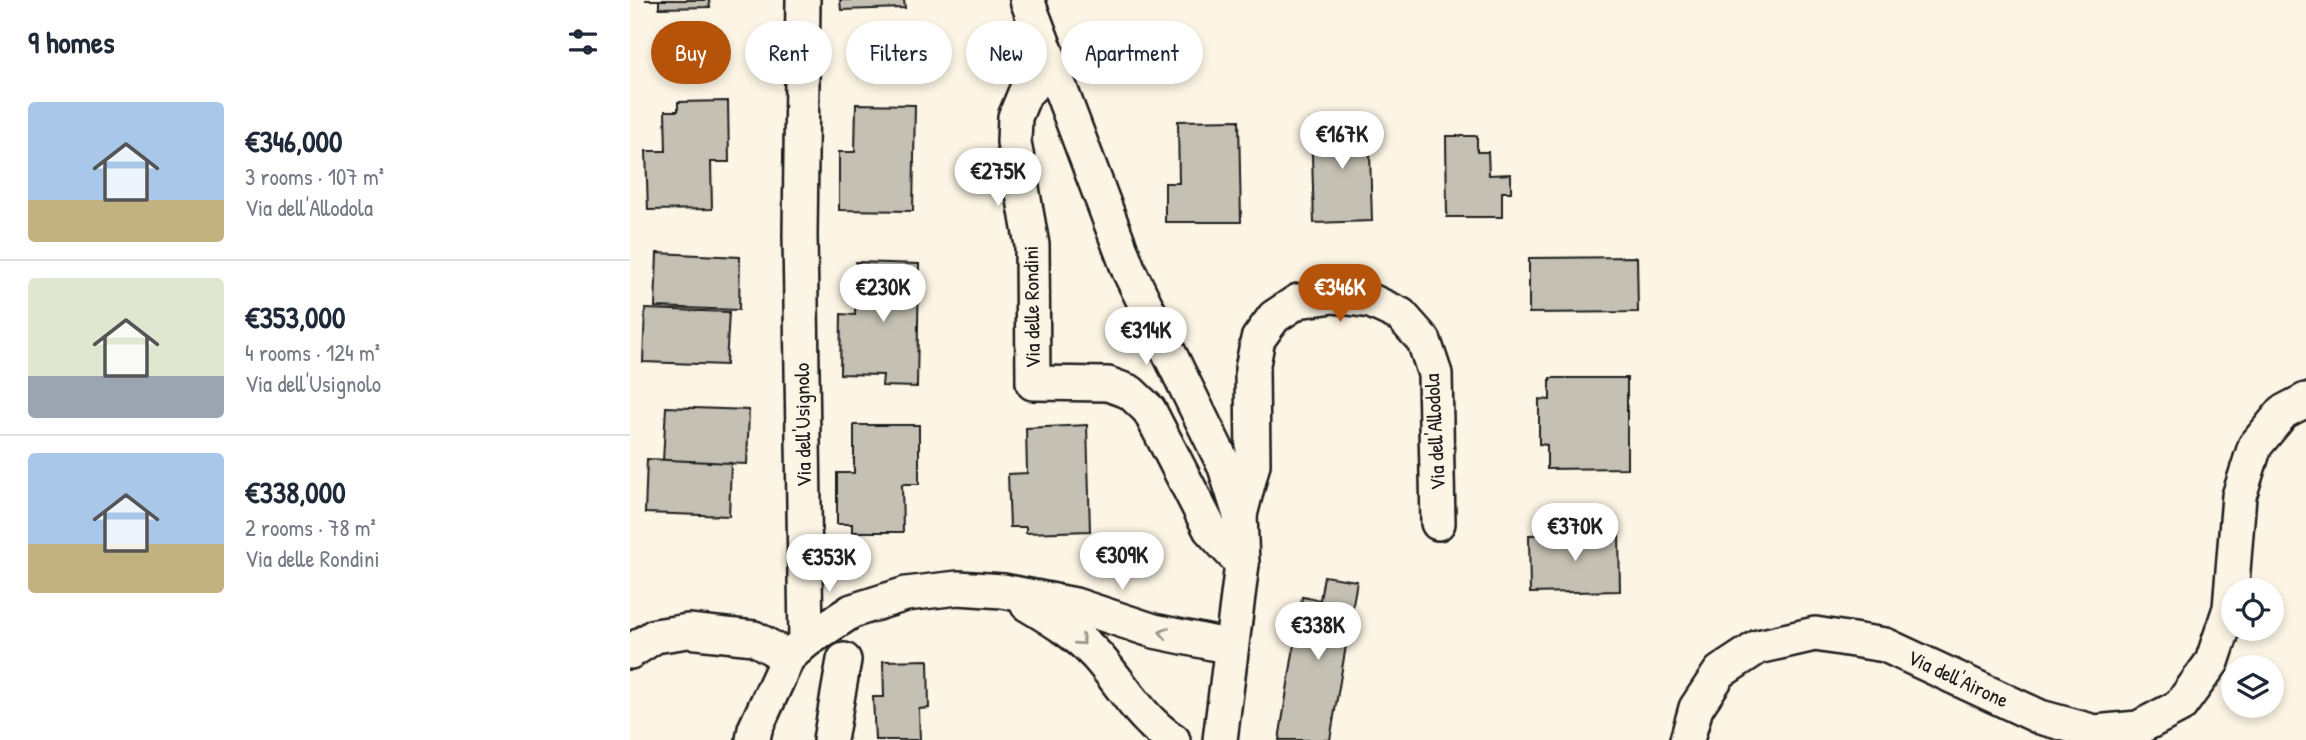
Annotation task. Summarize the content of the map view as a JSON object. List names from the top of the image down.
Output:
{
  "streets": {
    "street": [
      "Via delle Rondini",
      "Via dell'Usignolo",
      "Via dell'Allodola",
      "Via dell'Airone"
    ]
  },
  "page": {
    "heading": "9 homes",
    "chip": [
      "Buy",
      "Rent",
      "Filters",
      "New",
      "Apartment"
    ],
    "list": [
      {
        "name": "€346,000",
        "note": "3 rooms · 107 m² · Via dell'Allodola"
      },
      {
        "name": "€353,000",
        "note": "4 rooms · 124 m² · Via dell'Usignolo"
      },
      {
        "name": "€338,000",
        "note": "2 rooms · 78 m² · Via delle Rondini"
      }
    ],
    "price": [
      "€167K",
      "€275K",
      "€230K",
      "€346K",
      "€314K",
      "€370K",
      "€309K",
      "€353K",
      "€338K"
    ]
  }
}
